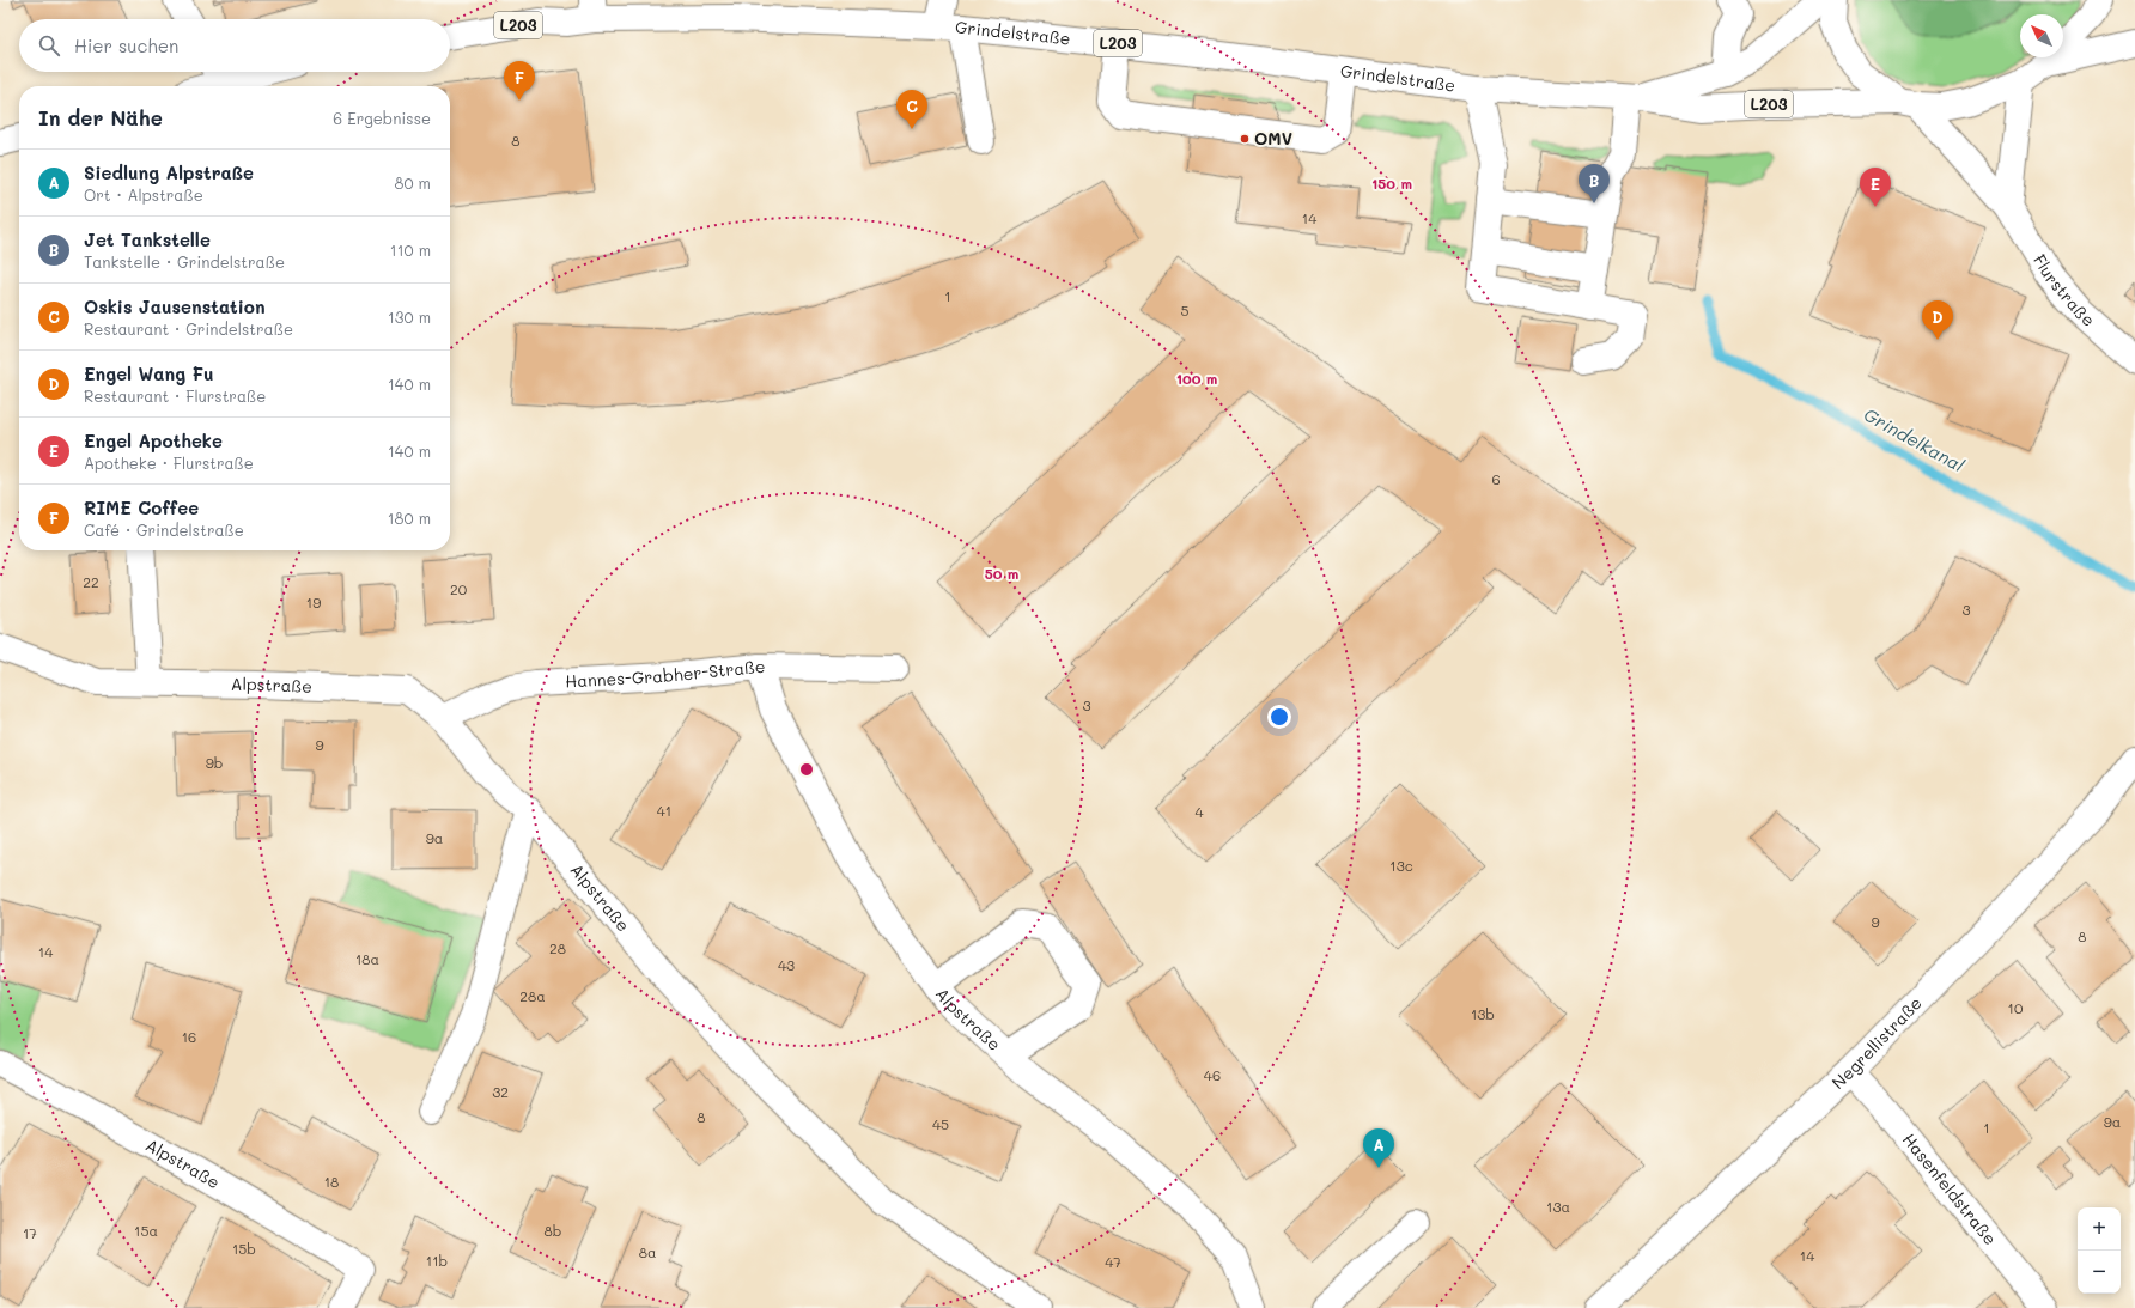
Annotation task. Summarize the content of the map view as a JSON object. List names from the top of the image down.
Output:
{
  "streets": {
    "street": [
      "L203",
      "Grindelstraße",
      "Flurstraße",
      "Hannes-Grabher-Straße",
      "Alpstraße",
      "Negrellistraße",
      "Hasenfeldstraße"
    ]
  },
  "crossings": [
    ["Grindelstraße", "Flurstraße"],
    ["Hannes-Grabher-Straße", "Alpstraße"],
    ["Negrellistraße", "Hasenfeldstraße"]
  ],
  "water": ["Grindelkanal"],
  "places": ["OMV"],
  "house_numbers": [
    "8",
    "14",
    "1",
    "5",
    "6",
    "22",
    "20",
    "19",
    "3",
    "3",
    "9",
    "9b",
    "41",
    "4",
    "9a",
    "13c",
    "9",
    "8",
    "28",
    "14",
    "18a",
    "43",
    "28a",
    "10",
    "13b",
    "16",
    "46",
    "32",
    "8",
    "9a",
    "45",
    "1",
    "18",
    "13a",
    "15a",
    "8b",
    "17",
    "15b",
    "8a",
    "14",
    "11b",
    "47"
  ],
  "north": "top left",
  "page": {
    "search": "Hier suchen",
    "pins": [
      "F",
      "C",
      "B",
      "E",
      "D",
      "A"
    ],
    "heading": ["In der Nähe", "6 Ergebnisse"],
    "list": [
      {
        "mark": "A",
        "name": "Siedlung Alpstraße",
        "note": "Ort · Alpstraße",
        "value": "80 m"
      },
      {
        "mark": "B",
        "name": "Jet Tankstelle",
        "note": "Tankstelle · Grindelstraße",
        "value": "110 m"
      },
      {
        "mark": "C",
        "name": "Oskis Jausenstation",
        "note": "Restaurant · Grindelstraße",
        "value": "130 m"
      },
      {
        "mark": "D",
        "name": "Engel Wang Fu",
        "note": "Restaurant · Flurstraße",
        "value": "140 m"
      },
      {
        "mark": "E",
        "name": "Engel Apotheke",
        "note": "Apotheke · Flurstraße",
        "value": "140 m"
      },
      {
        "mark": "F",
        "name": "RIME Coffee",
        "note": "Café · Grindelstraße",
        "value": "180 m"
      }
    ],
    "map_buttons": ["+", "−"]
  },
  "rings": ["150 m", "100 m", "50 m"]
}
